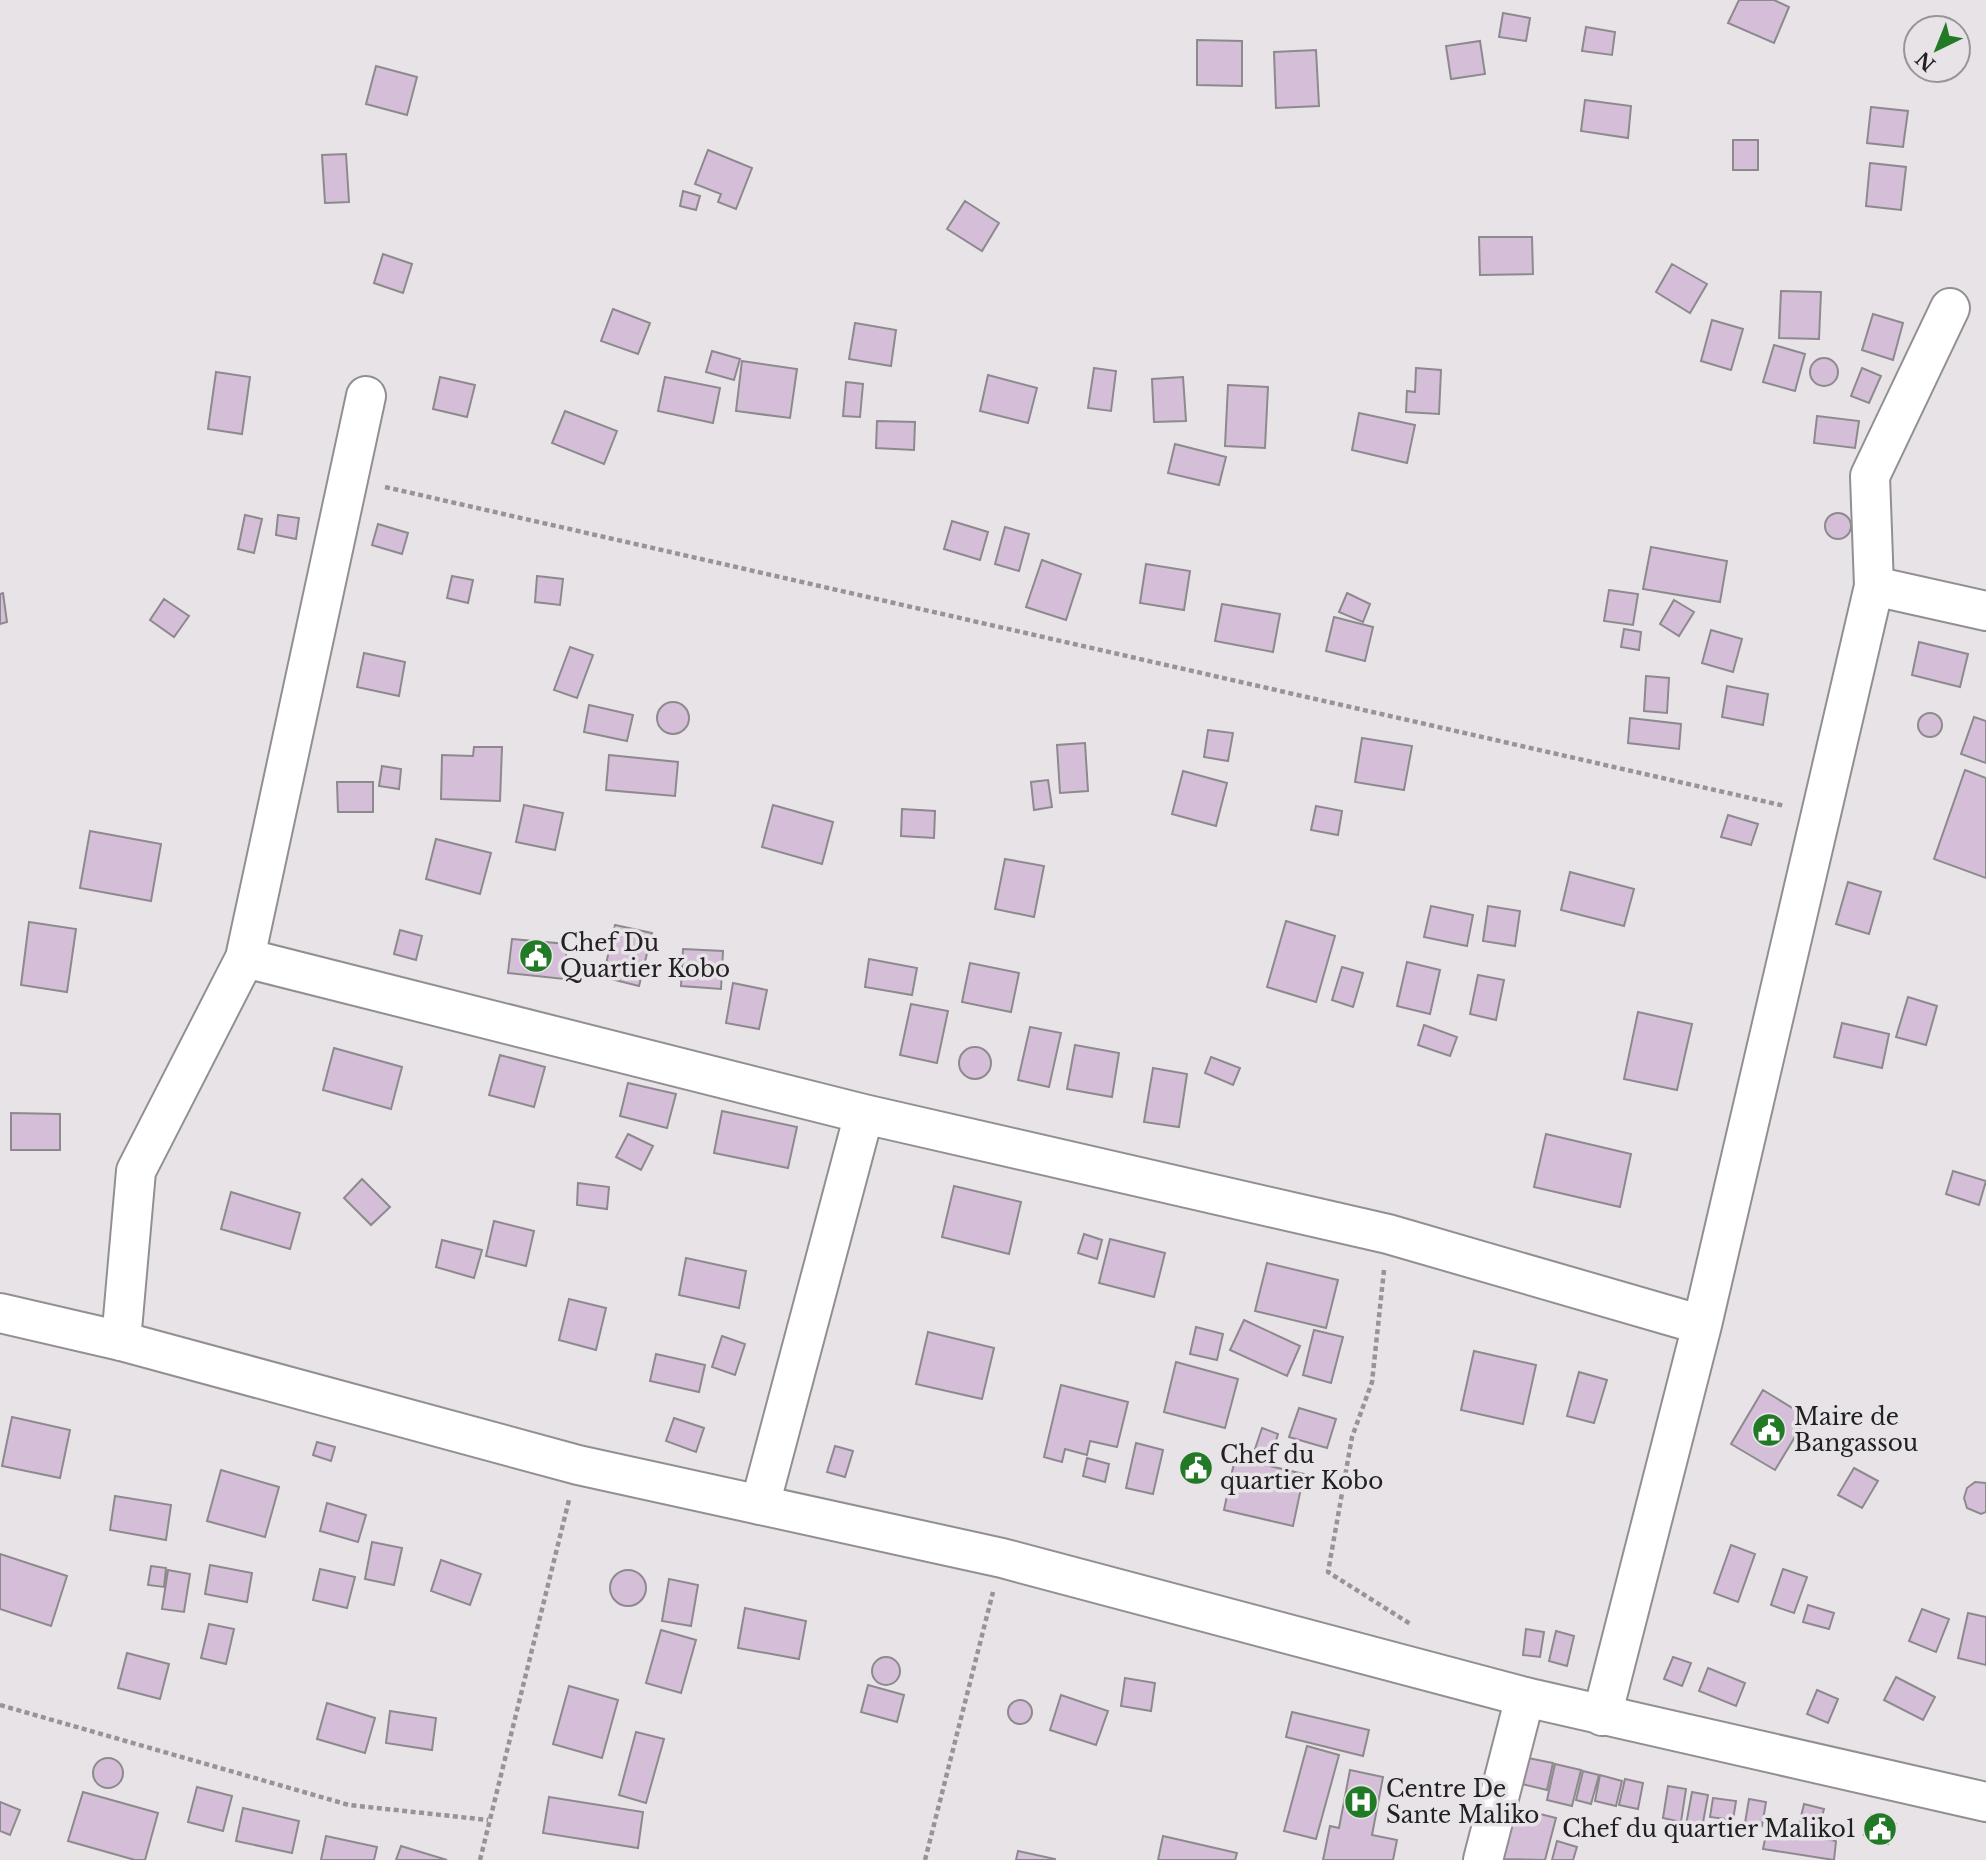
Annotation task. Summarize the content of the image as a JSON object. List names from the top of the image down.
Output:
{
  "places": {
    "public building": [
      "Chef Du Quartier Kobo",
      "Maire de Bangassou",
      "Chef du quartier Kobo",
      "Chef du quartier Maliko1"
    ],
    "hospital": ["Centre De Sante Maliko"]
  },
  "north": "bottom left"
}
